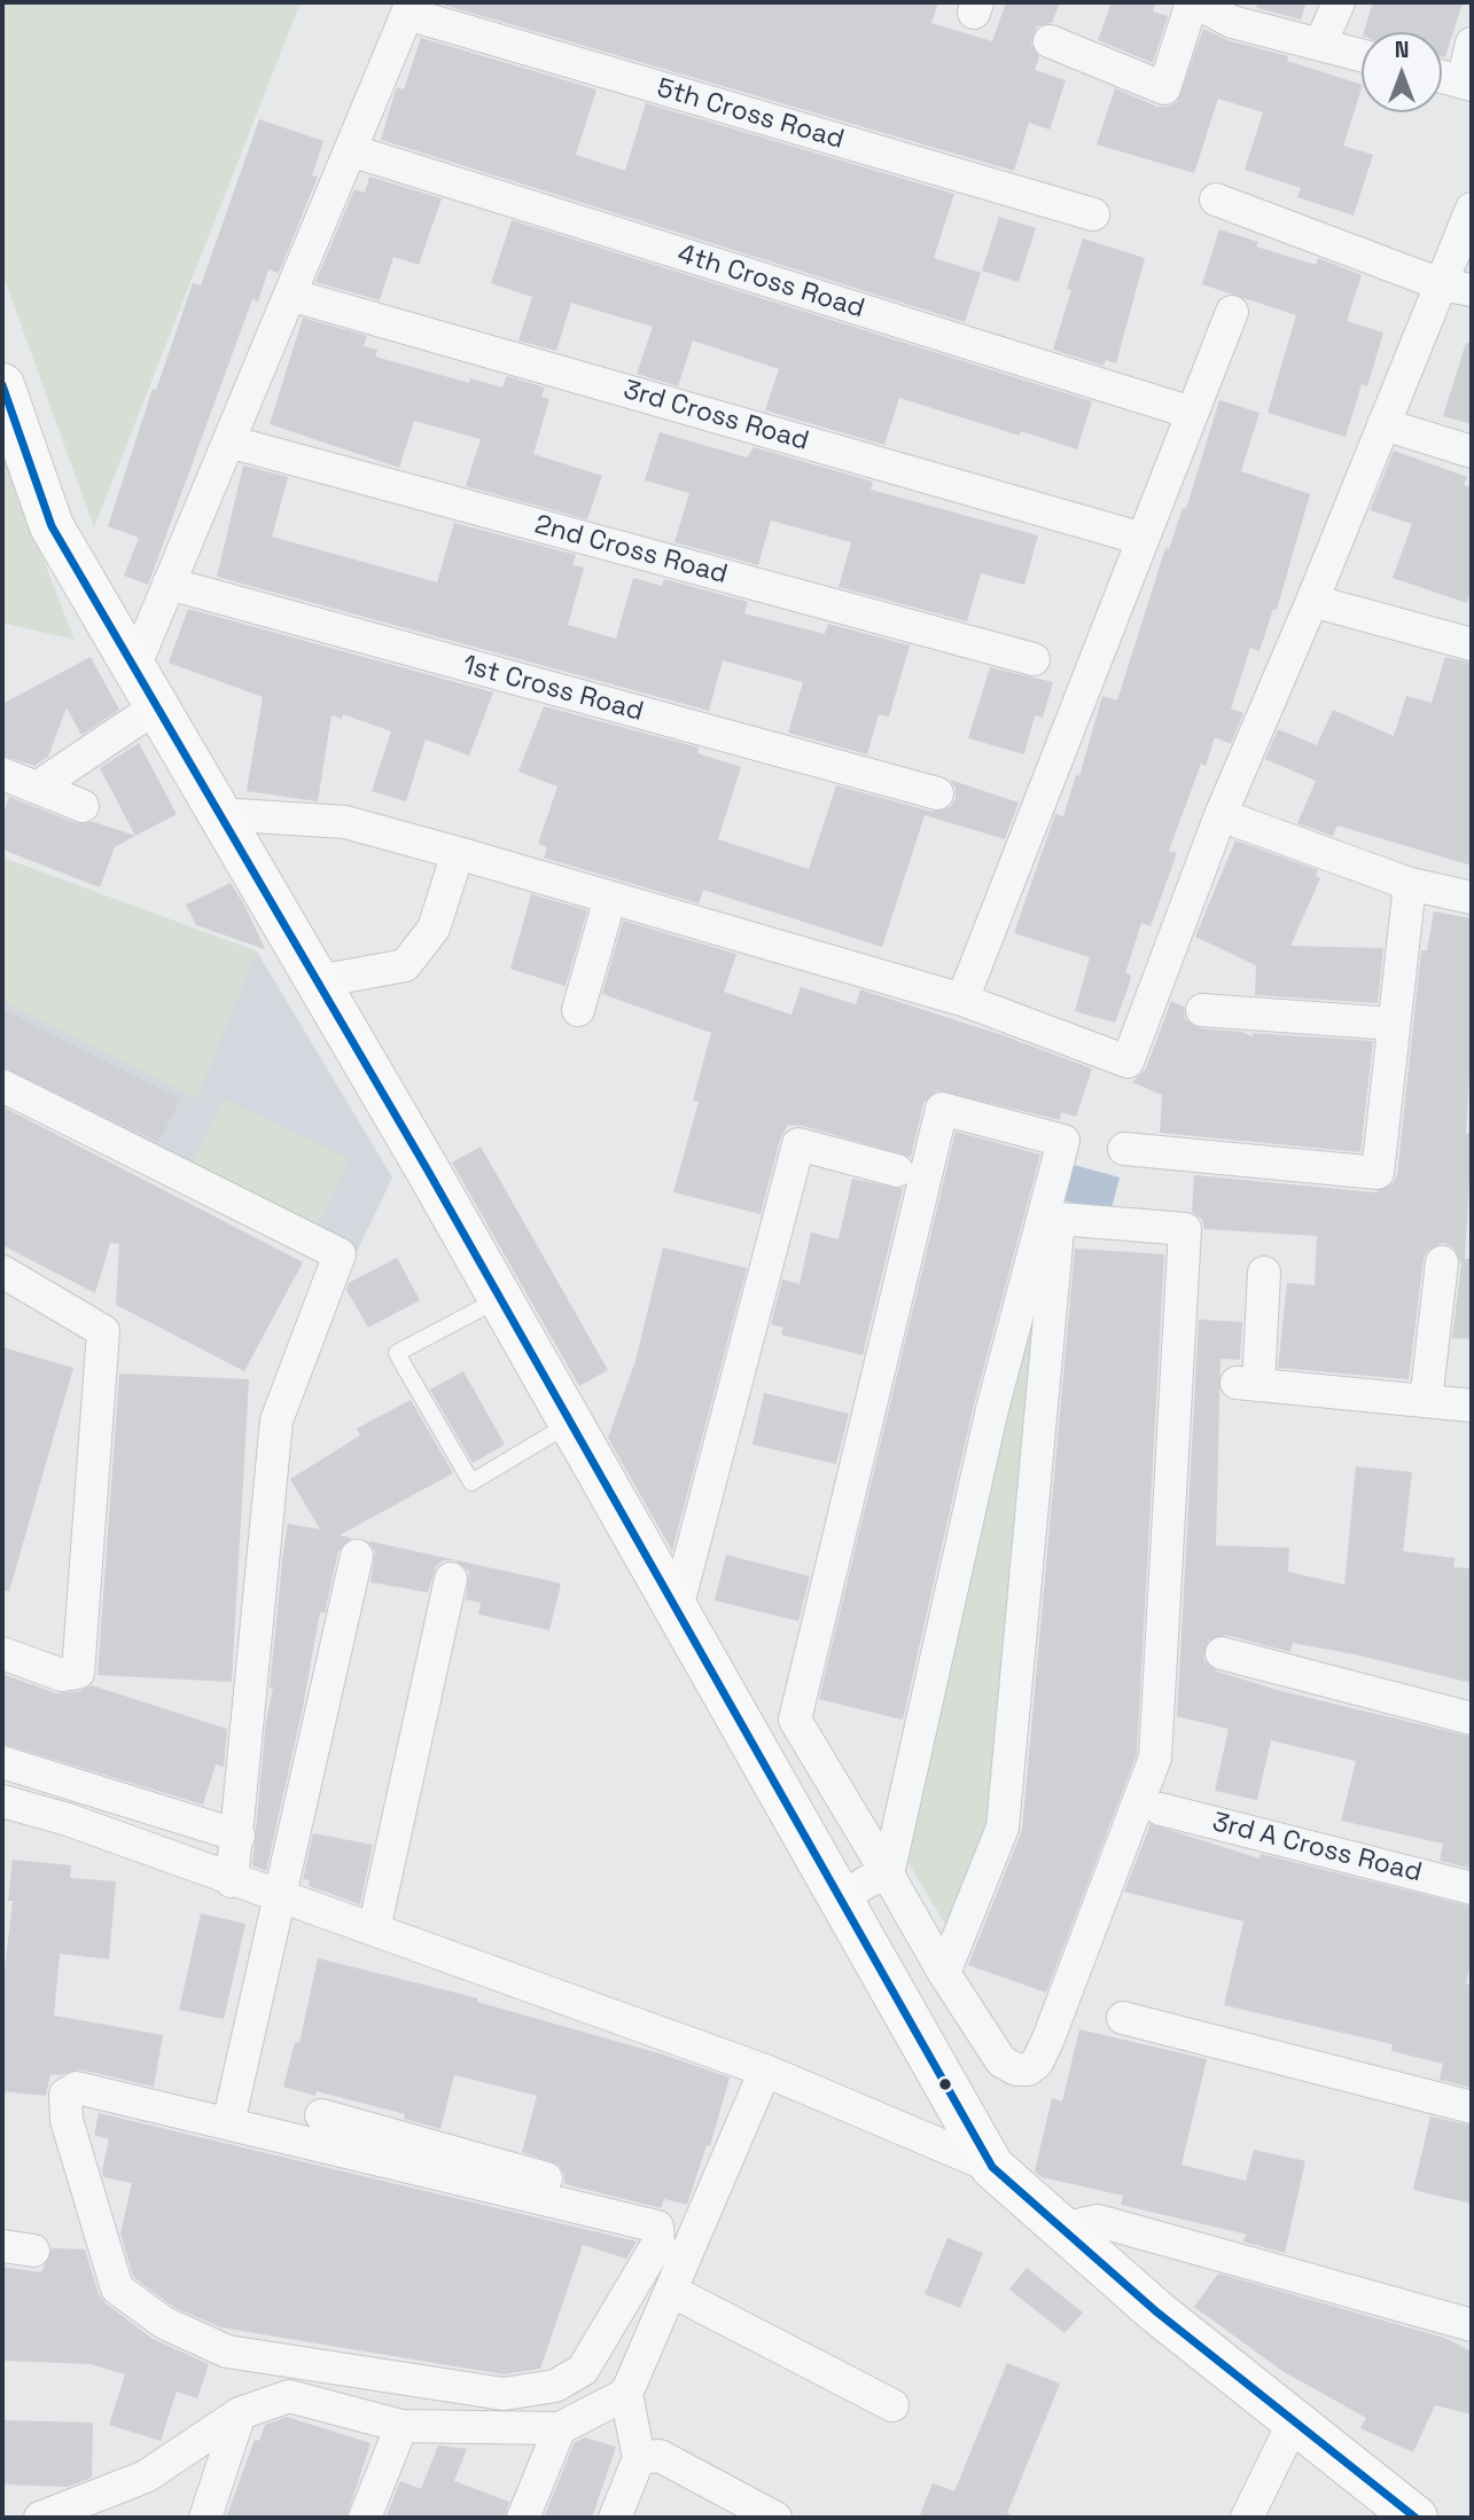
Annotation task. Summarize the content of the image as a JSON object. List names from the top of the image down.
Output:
{
  "streets": {
    "street": [
      "5th Cross Road",
      "4th Cross Road",
      "3rd Cross Road",
      "2nd Cross Road",
      "1st Cross Road",
      "3rd A Cross Road"
    ]
  },
  "north": "top"
}
